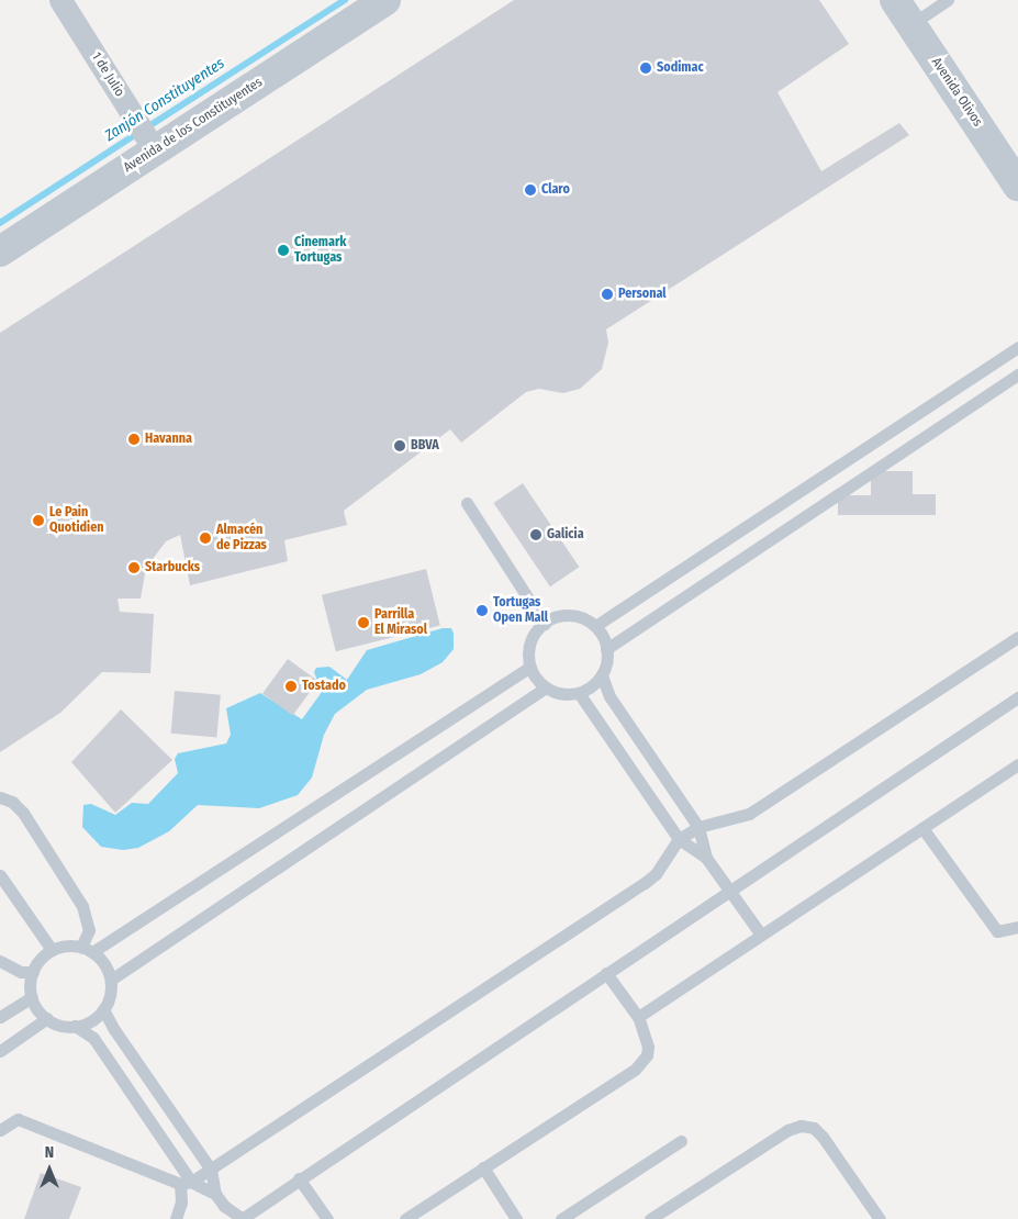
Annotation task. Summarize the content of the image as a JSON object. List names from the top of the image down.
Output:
{
  "streets": {
    "street": ["1 de Julio", "Avenida Olivos", "Avenida de los Constituyentes"]
  },
  "crossings": [
    ["1 de Julio", "Avenida de los Constituyentes"]
  ],
  "water": ["Zanjón Constituyentes"],
  "places": [
    "Sodimac",
    "Claro",
    "Cinemark Tortugas",
    "Personal",
    "Havanna",
    "BBVA",
    "Le Pain Quotidien",
    "Galicia",
    "Almacén de Pizzas",
    "Starbucks",
    "Tortugas Open Mall",
    "Parrilla El Mirasol",
    "Tostado"
  ],
  "north": "top"
}
